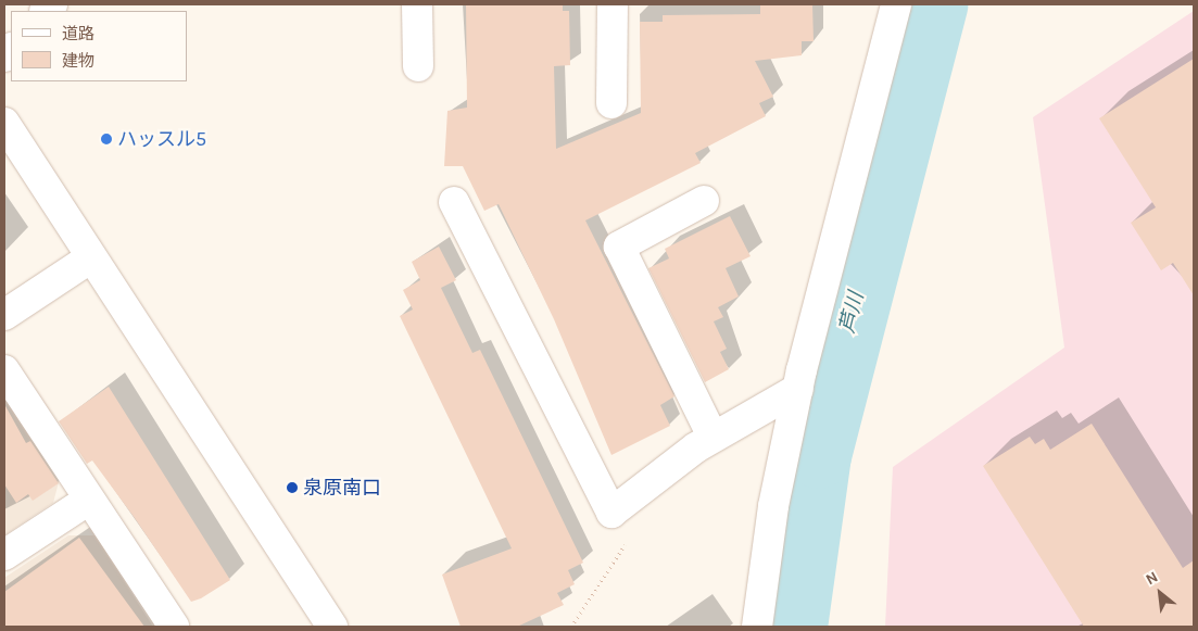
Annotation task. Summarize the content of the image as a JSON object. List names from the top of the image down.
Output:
{
  "water": ["芦川"],
  "places": ["ハッスル5", "泉原南口"],
  "legend": ["道路", "建物"],
  "north": "top left"
}
